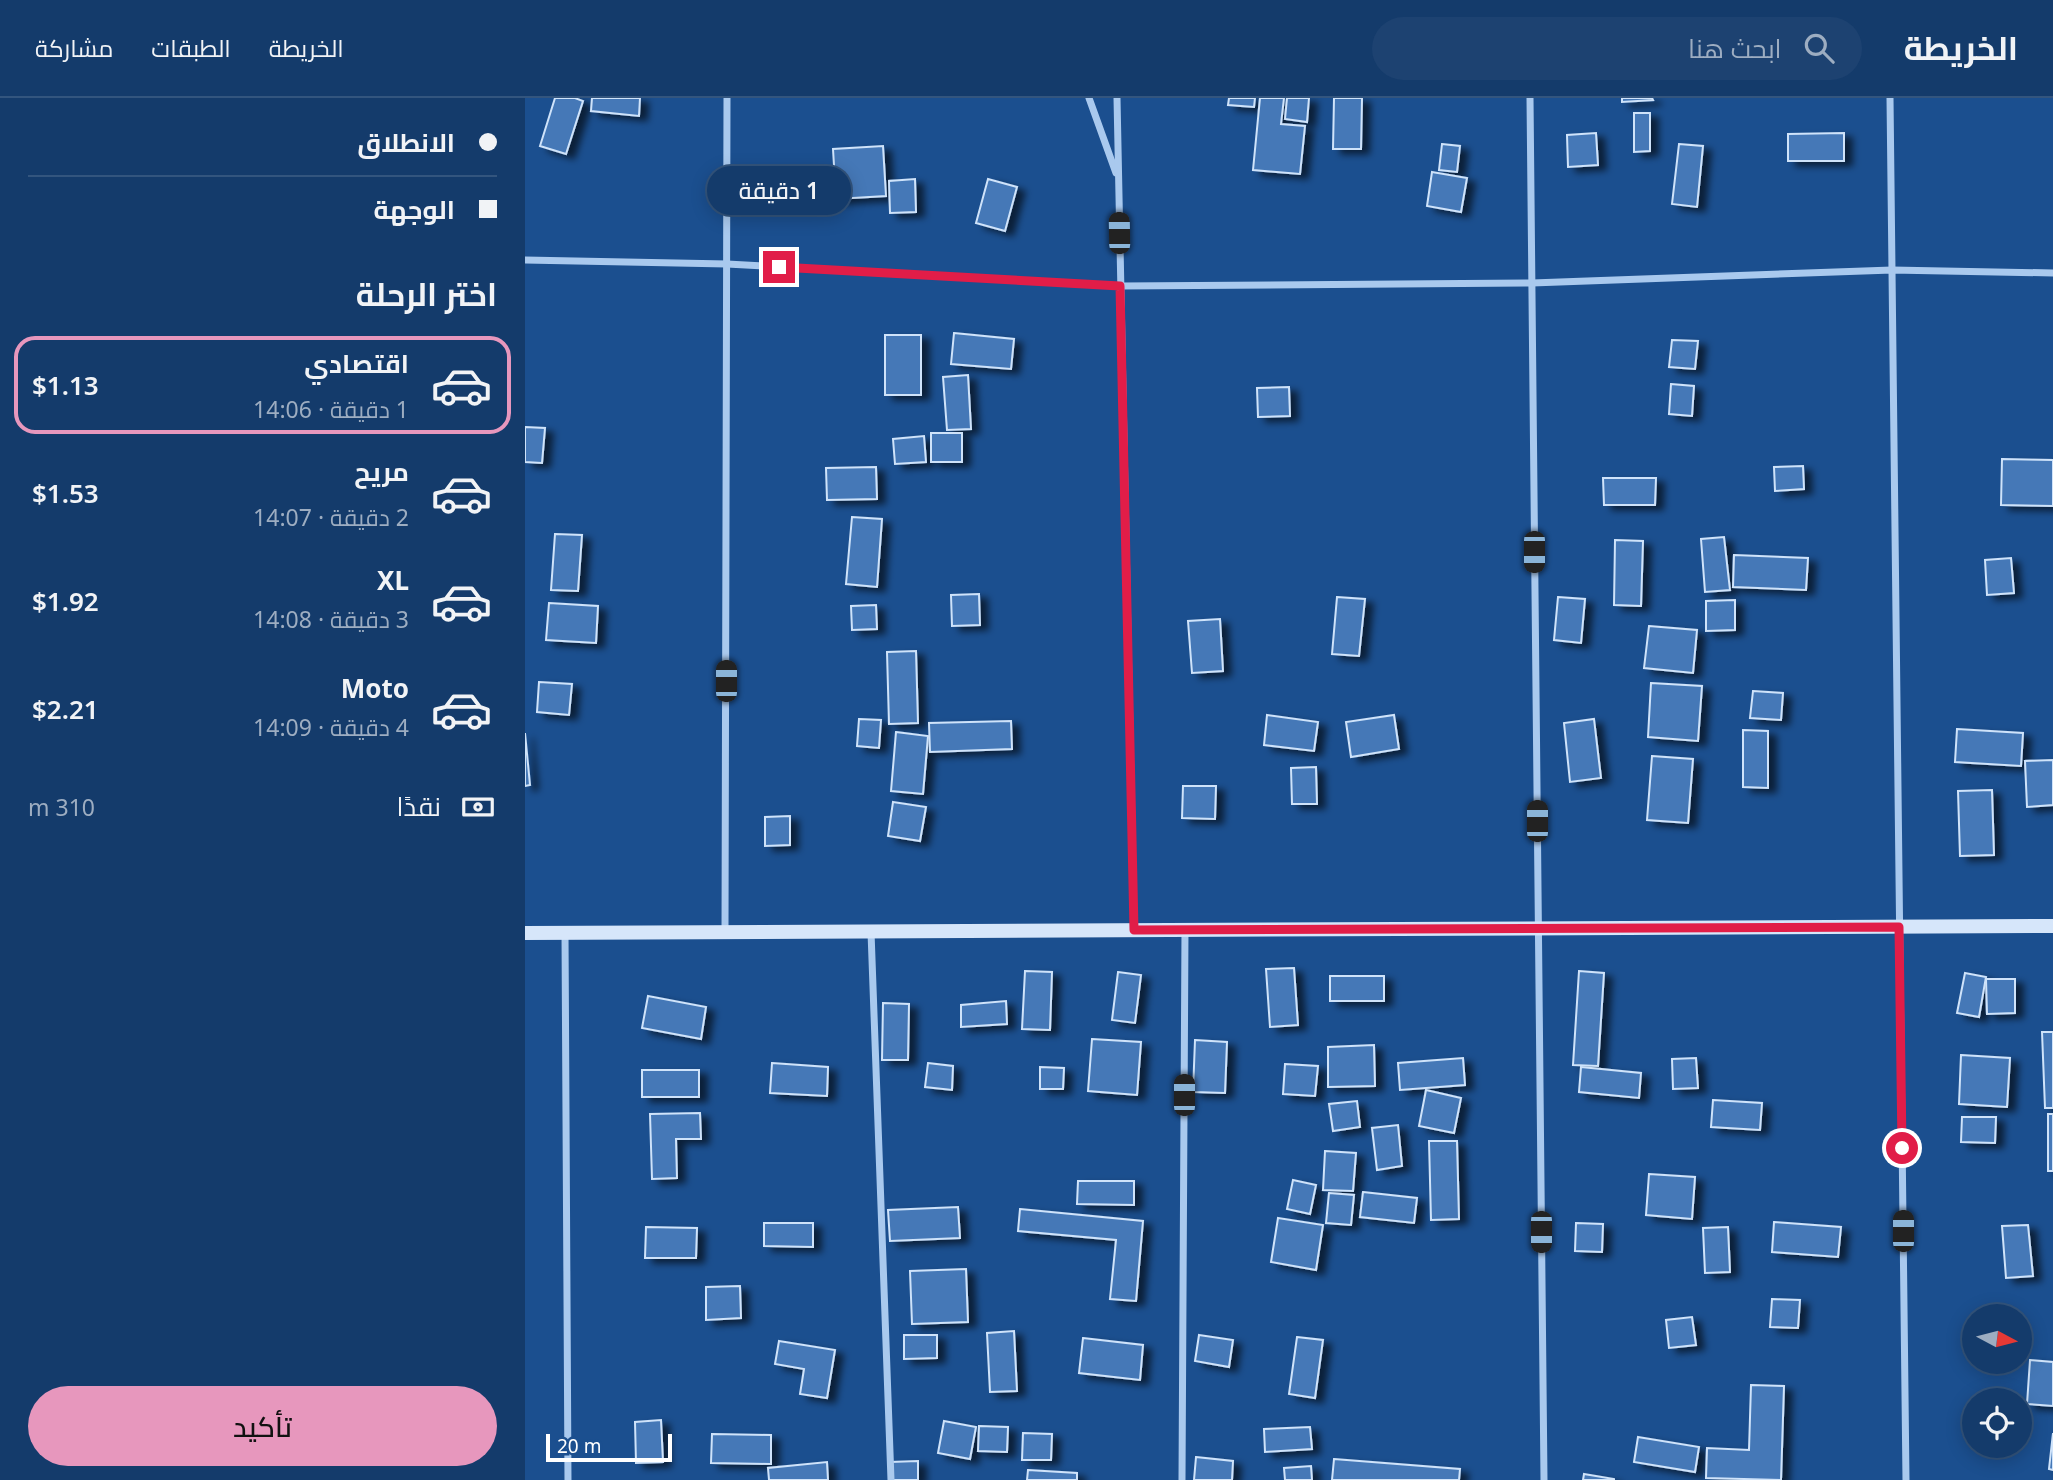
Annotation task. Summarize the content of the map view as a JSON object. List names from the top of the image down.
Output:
{
  "scale_bar": "20 m",
  "north": "right",
  "page": {
    "header": "الخريطة",
    "search": "ابحث هنا",
    "nav": ["الخريطة", "الطبقات", "مشاركة"],
    "banner": ["الانطلاق", "الوجهة"],
    "bubble": "1 دقيقة",
    "heading": "اختر الرحلة",
    "list": [
      {
        "name": "اقتصادي",
        "note": "1 دقيقة · 14:06",
        "value": "$1.13"
      },
      {
        "name": "مريح",
        "note": "2 دقيقة · 14:07",
        "value": "$1.53"
      },
      {
        "name": "XL",
        "note": "3 دقيقة · 14:08",
        "value": "$1.92"
      },
      {
        "name": "Moto",
        "note": "4 دقيقة · 14:09",
        "value": "$2.21"
      }
    ],
    "pay": ["نقدًا", "310 m"],
    "buttons": "تأكيد",
    "scale": "20 m"
  }
}
